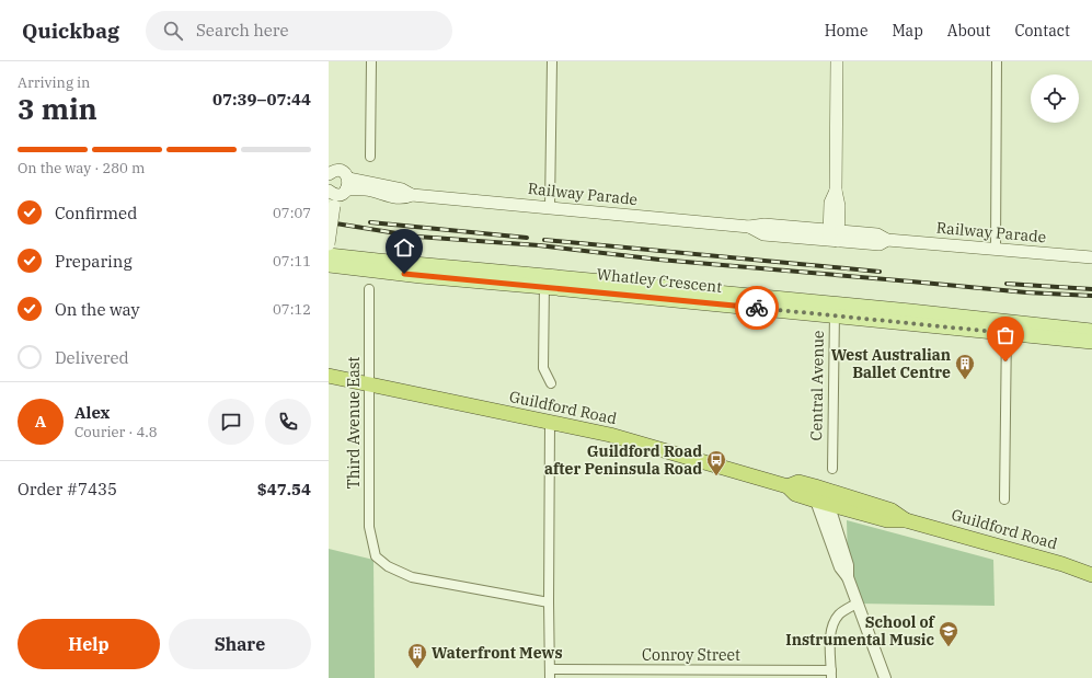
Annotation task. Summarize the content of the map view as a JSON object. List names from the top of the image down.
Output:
{
  "streets": {
    "highway": ["Guildford Road"],
    "main road": ["Railway Parade", "Whatley Crescent"],
    "street": ["Central Avenue", "Third Avenue East", "Conroy Street"]
  },
  "crossings": [
    ["Whatley Crescent", "Central Avenue"],
    ["Guildford Road", "Third Avenue East"]
  ],
  "places": {
    "building": ["West Australian Ballet Centre", "Waterfront Mews"],
    "bus stop": ["Guildford Road after Peninsula Road"],
    "school or university": ["School of Instrumental Music"]
  },
  "page": {
    "header": "Quickbag",
    "search": "Search here",
    "nav": [
      "Home",
      "Map",
      "About",
      "Contact"
    ],
    "heading": ["3 min", "Arriving in", "07:39–07:44"],
    "panel": [
      "Alex",
      "Courier · 4.8",
      "Order #7435",
      "$47.54"
    ],
    "bar": "On the way · 280 m",
    "list": [
      ["Confirmed", "07:07"],
      ["Preparing", "07:11"],
      ["On the way", "07:12"],
      "Delivered"
    ],
    "round": "A",
    "buttons": ["Help", "Share"]
  }
}
